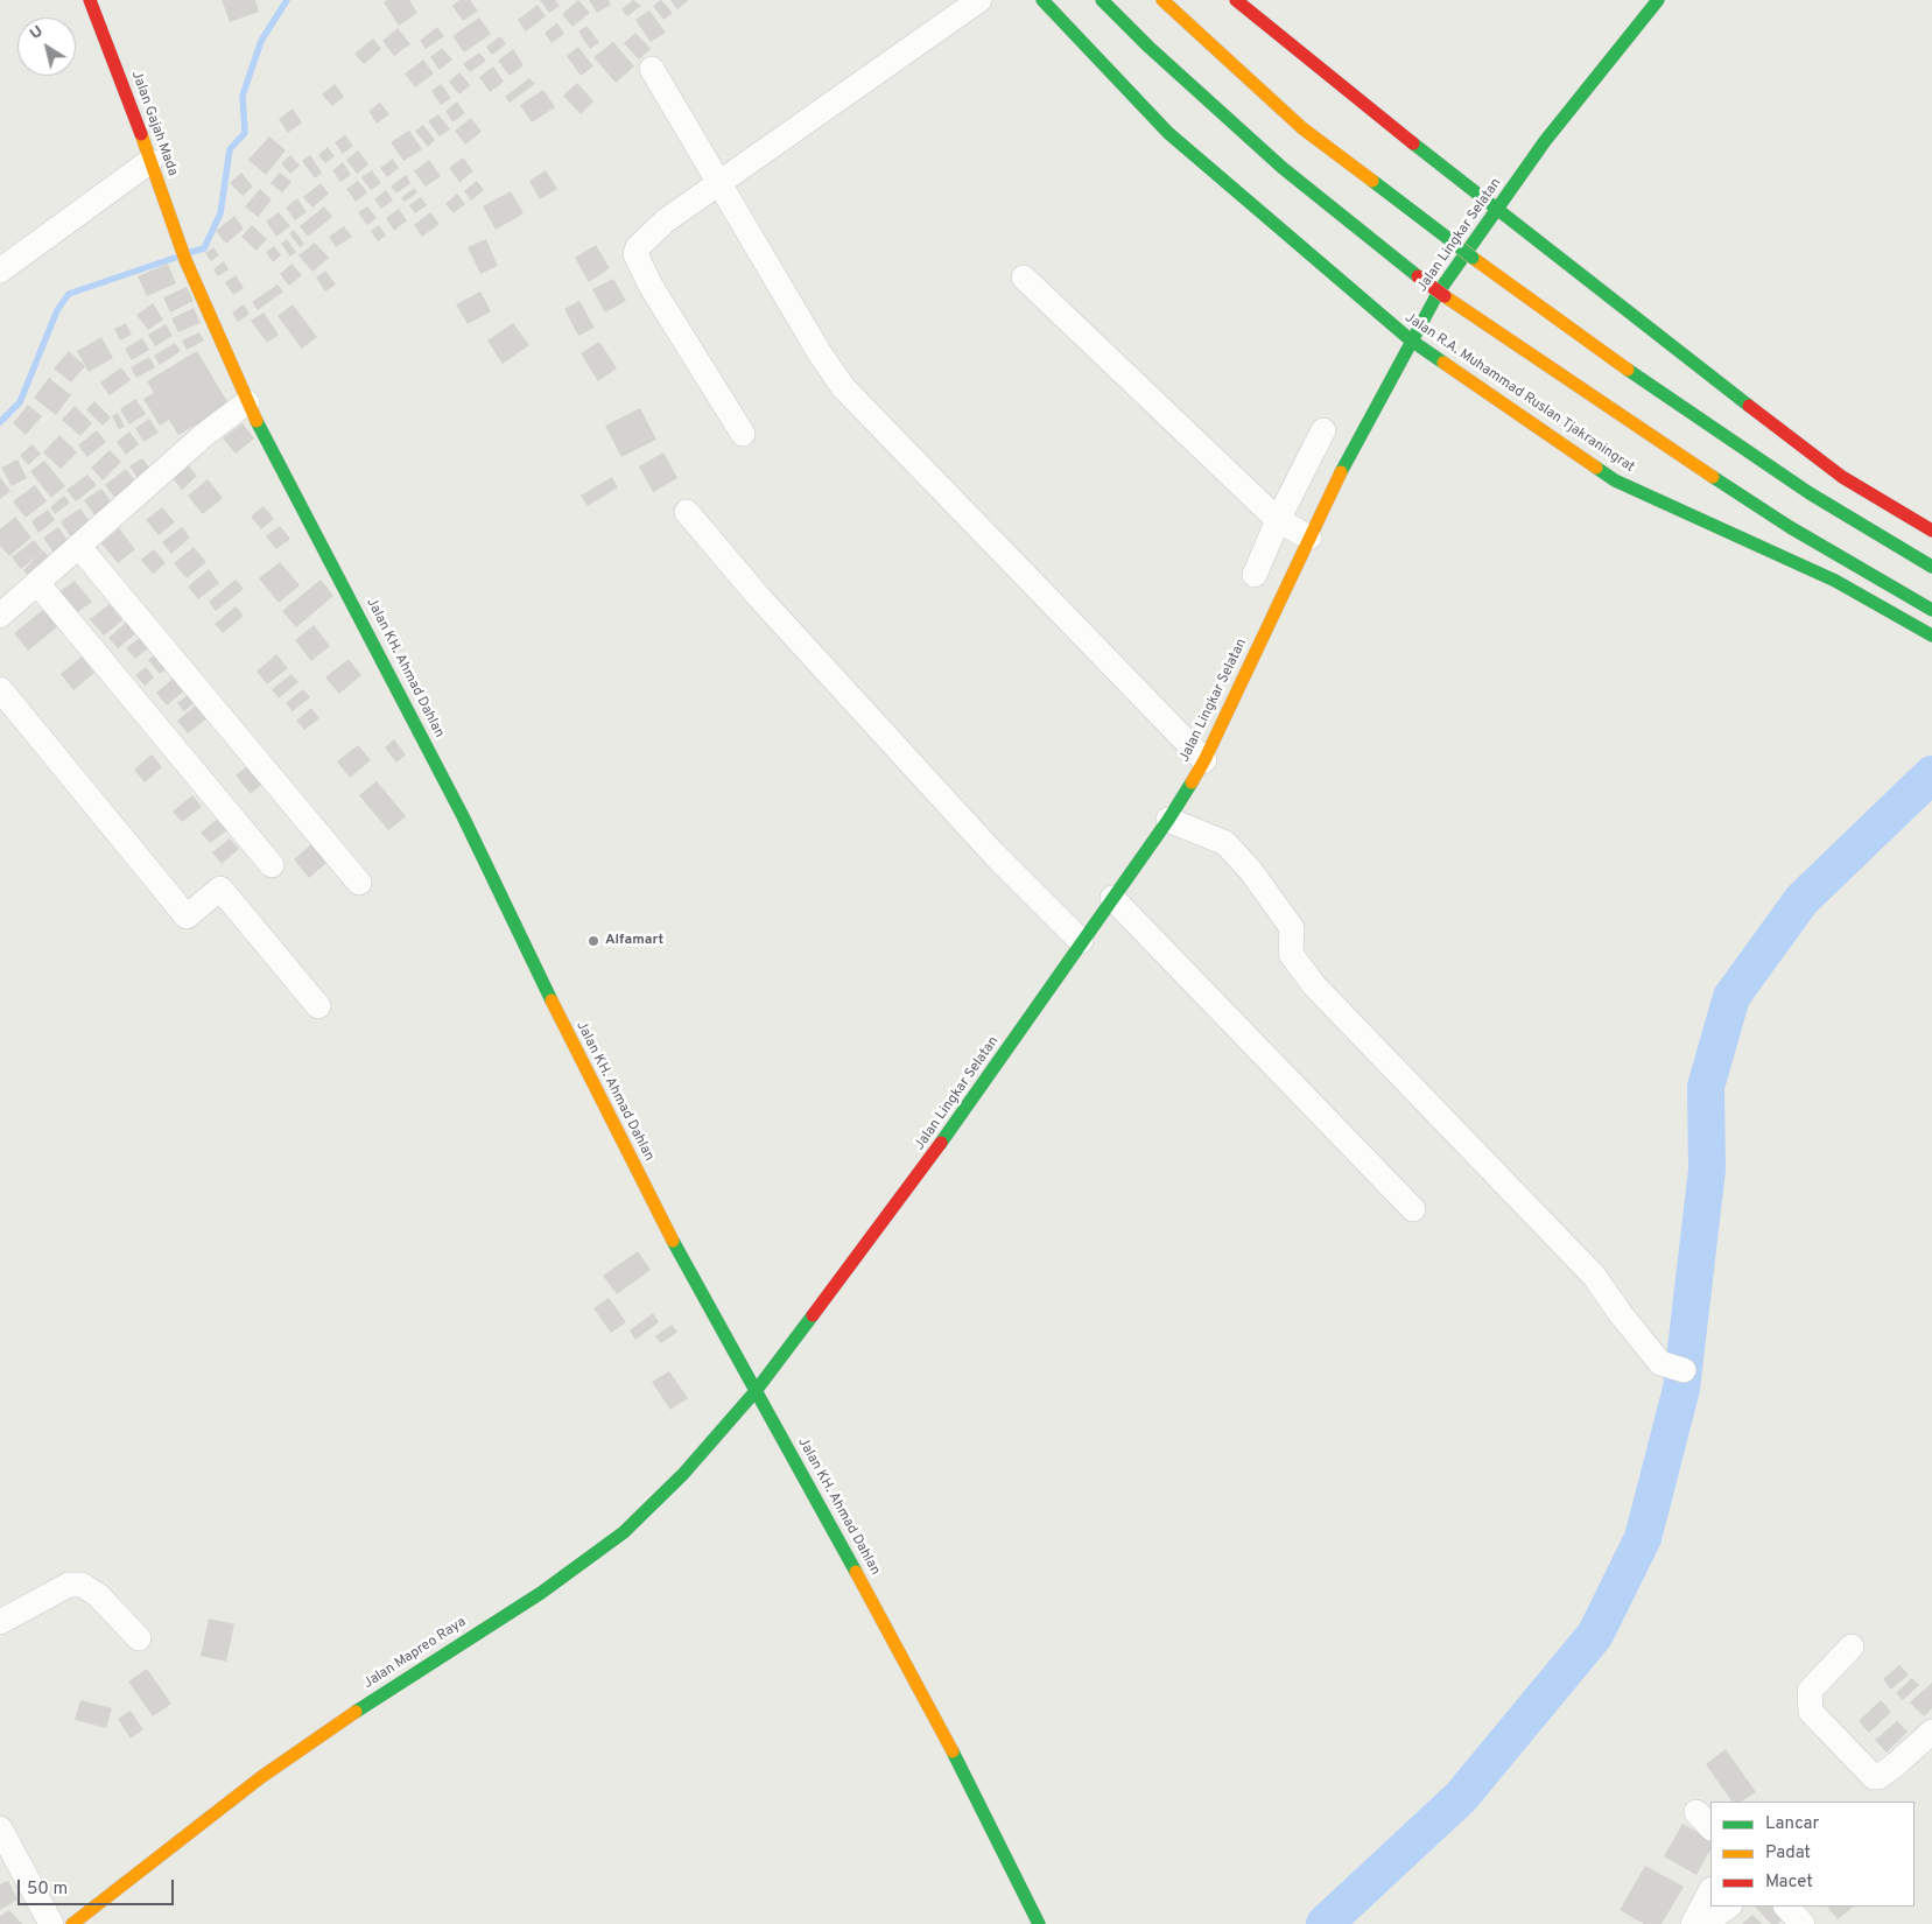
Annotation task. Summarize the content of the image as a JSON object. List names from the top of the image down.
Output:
{
  "streets": {
    "main road": [
      "Jalan Gajah Mada",
      "Jalan Lingkar Selatan",
      "Jalan R.A. Muhammad Ruslan Tjakraningrat",
      "Jalan KH. Ahmad Dahlan",
      "Jalan Mapreo Raya"
    ]
  },
  "crossings": [
    ["Jalan Gajah Mada", "Jalan KH. Ahmad Dahlan"],
    ["Jalan Lingkar Selatan", "Jalan R.A. Muhammad Ruslan Tjakraningrat"],
    ["Jalan Lingkar Selatan", "Jalan KH. Ahmad Dahlan"],
    ["Jalan Lingkar Selatan", "Jalan Mapreo Raya"],
    ["Jalan KH. Ahmad Dahlan", "Jalan Mapreo Raya"]
  ],
  "places": ["Alfamart"],
  "legend": ["Lancar", "Padat", "Macet"],
  "scale_bar": "50 m",
  "north": "top left"
}
